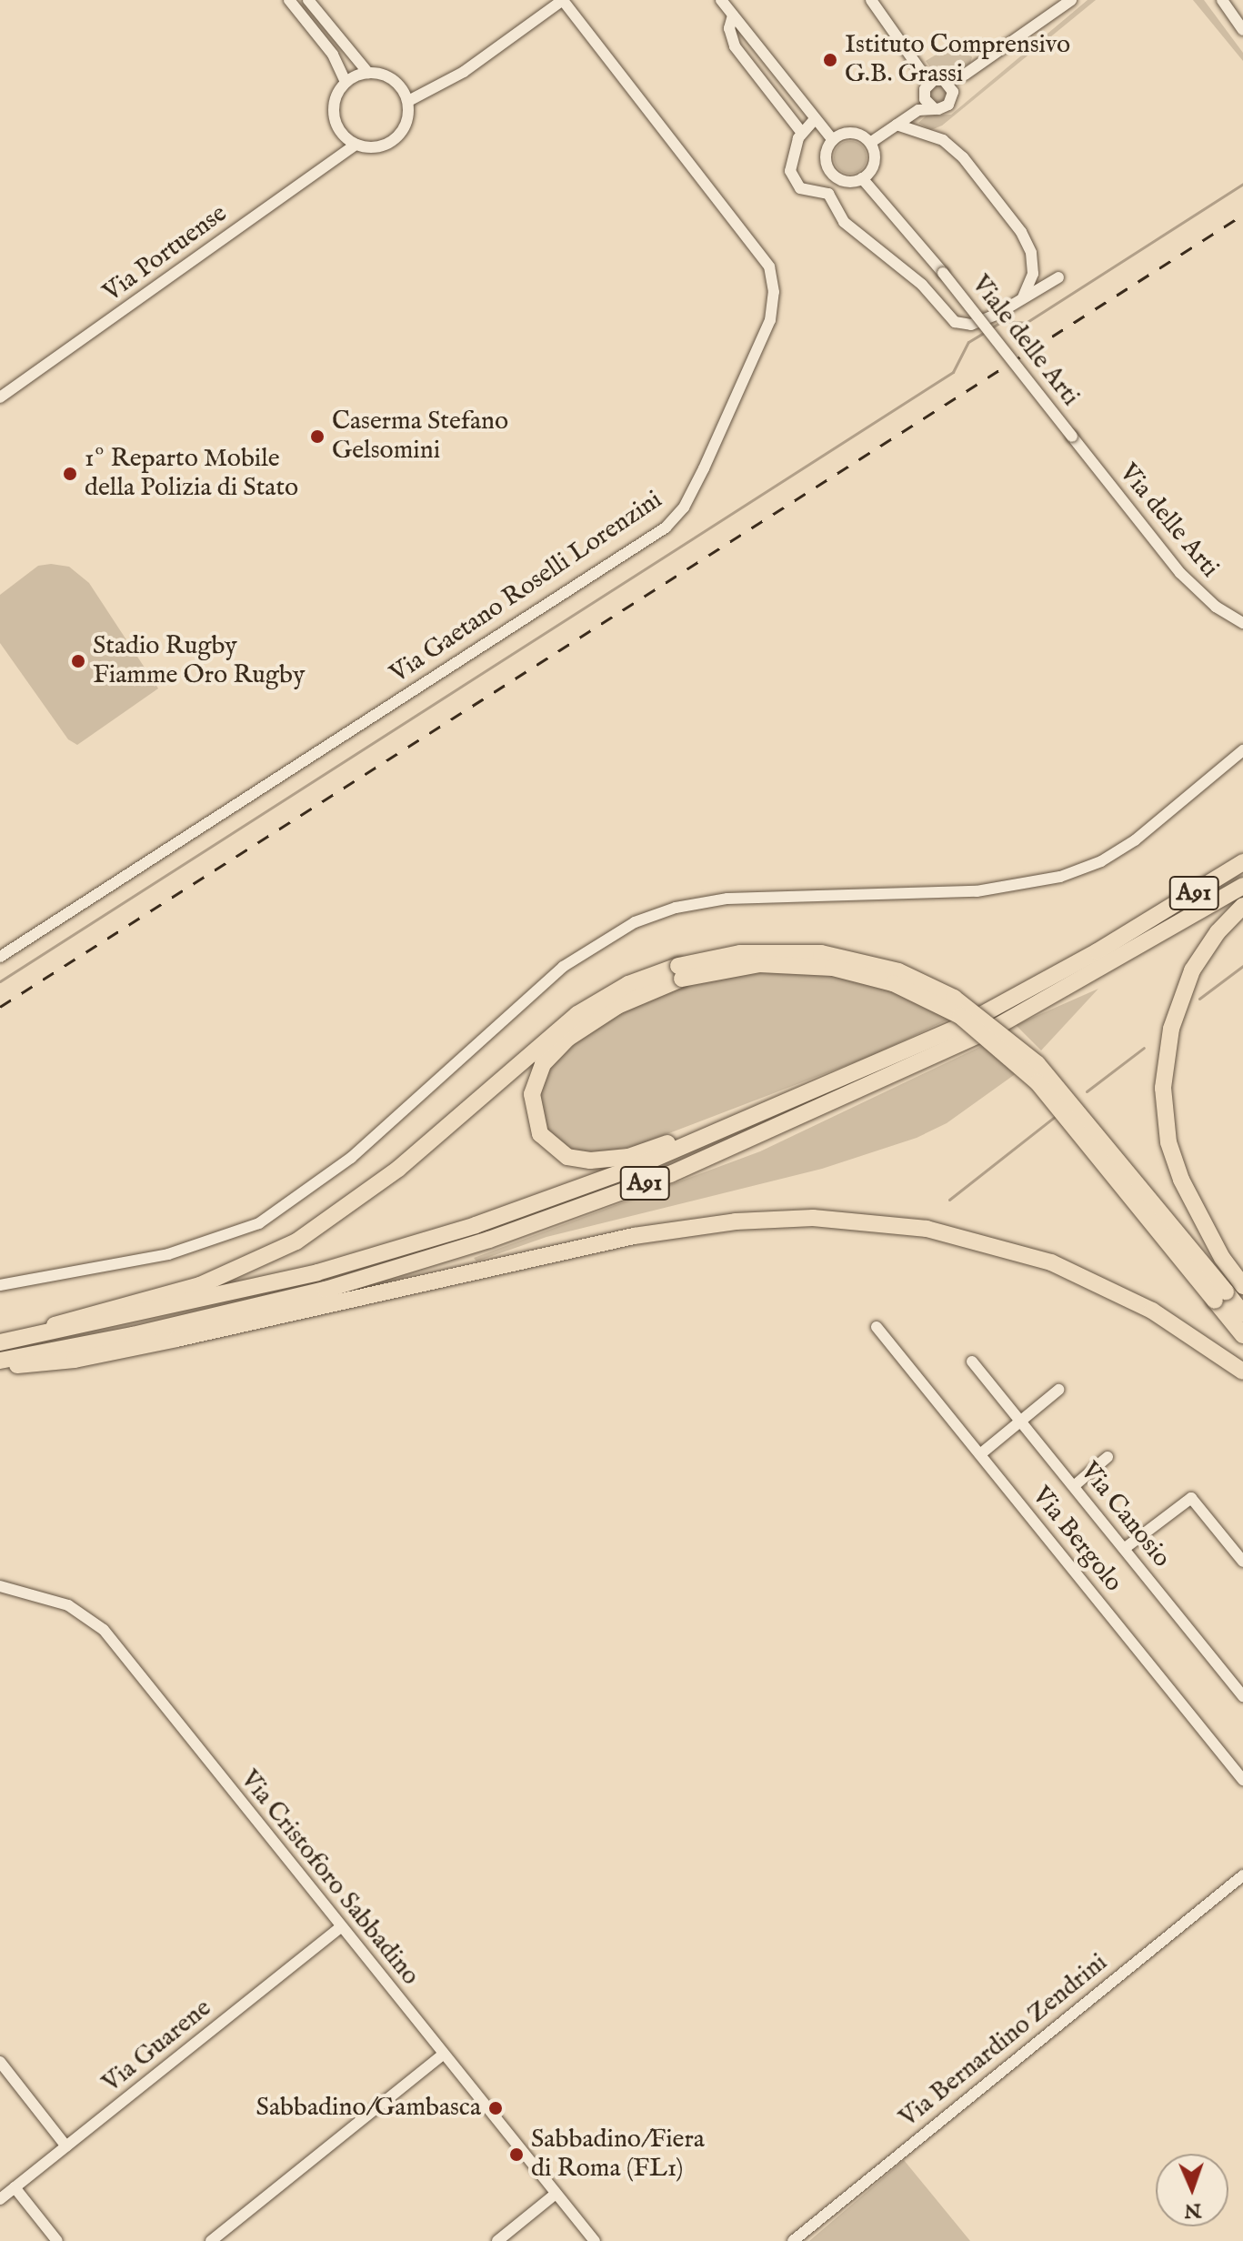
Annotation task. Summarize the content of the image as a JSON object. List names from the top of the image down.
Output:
{
  "streets": {
    "highway": ["A91"],
    "street": [
      "Via Portuense",
      "Viale delle Arti",
      "Via delle Arti",
      "Via Gaetano Roselli Lorenzini",
      "Via Canosio",
      "Via Bergolo",
      "Via Cristoforo Sabbadino",
      "Via Bernardino Zendrini",
      "Via Guarene"
    ]
  },
  "crossings": [
    ["Viale delle Arti", "Via delle Arti"],
    ["Via Cristoforo Sabbadino", "Via Guarene"]
  ],
  "places": [
    "Istituto Comprensivo G.B. Grassi",
    "Caserma Stefano Gelsomini",
    "1º Reparto Mobile della Polizia di Stato",
    "Stadio Rugby Fiamme Oro Rugby",
    "Sabbadino/Gambasca",
    "Sabbadino/Fiera di Roma (FL1)"
  ],
  "north": "bottom"
}
